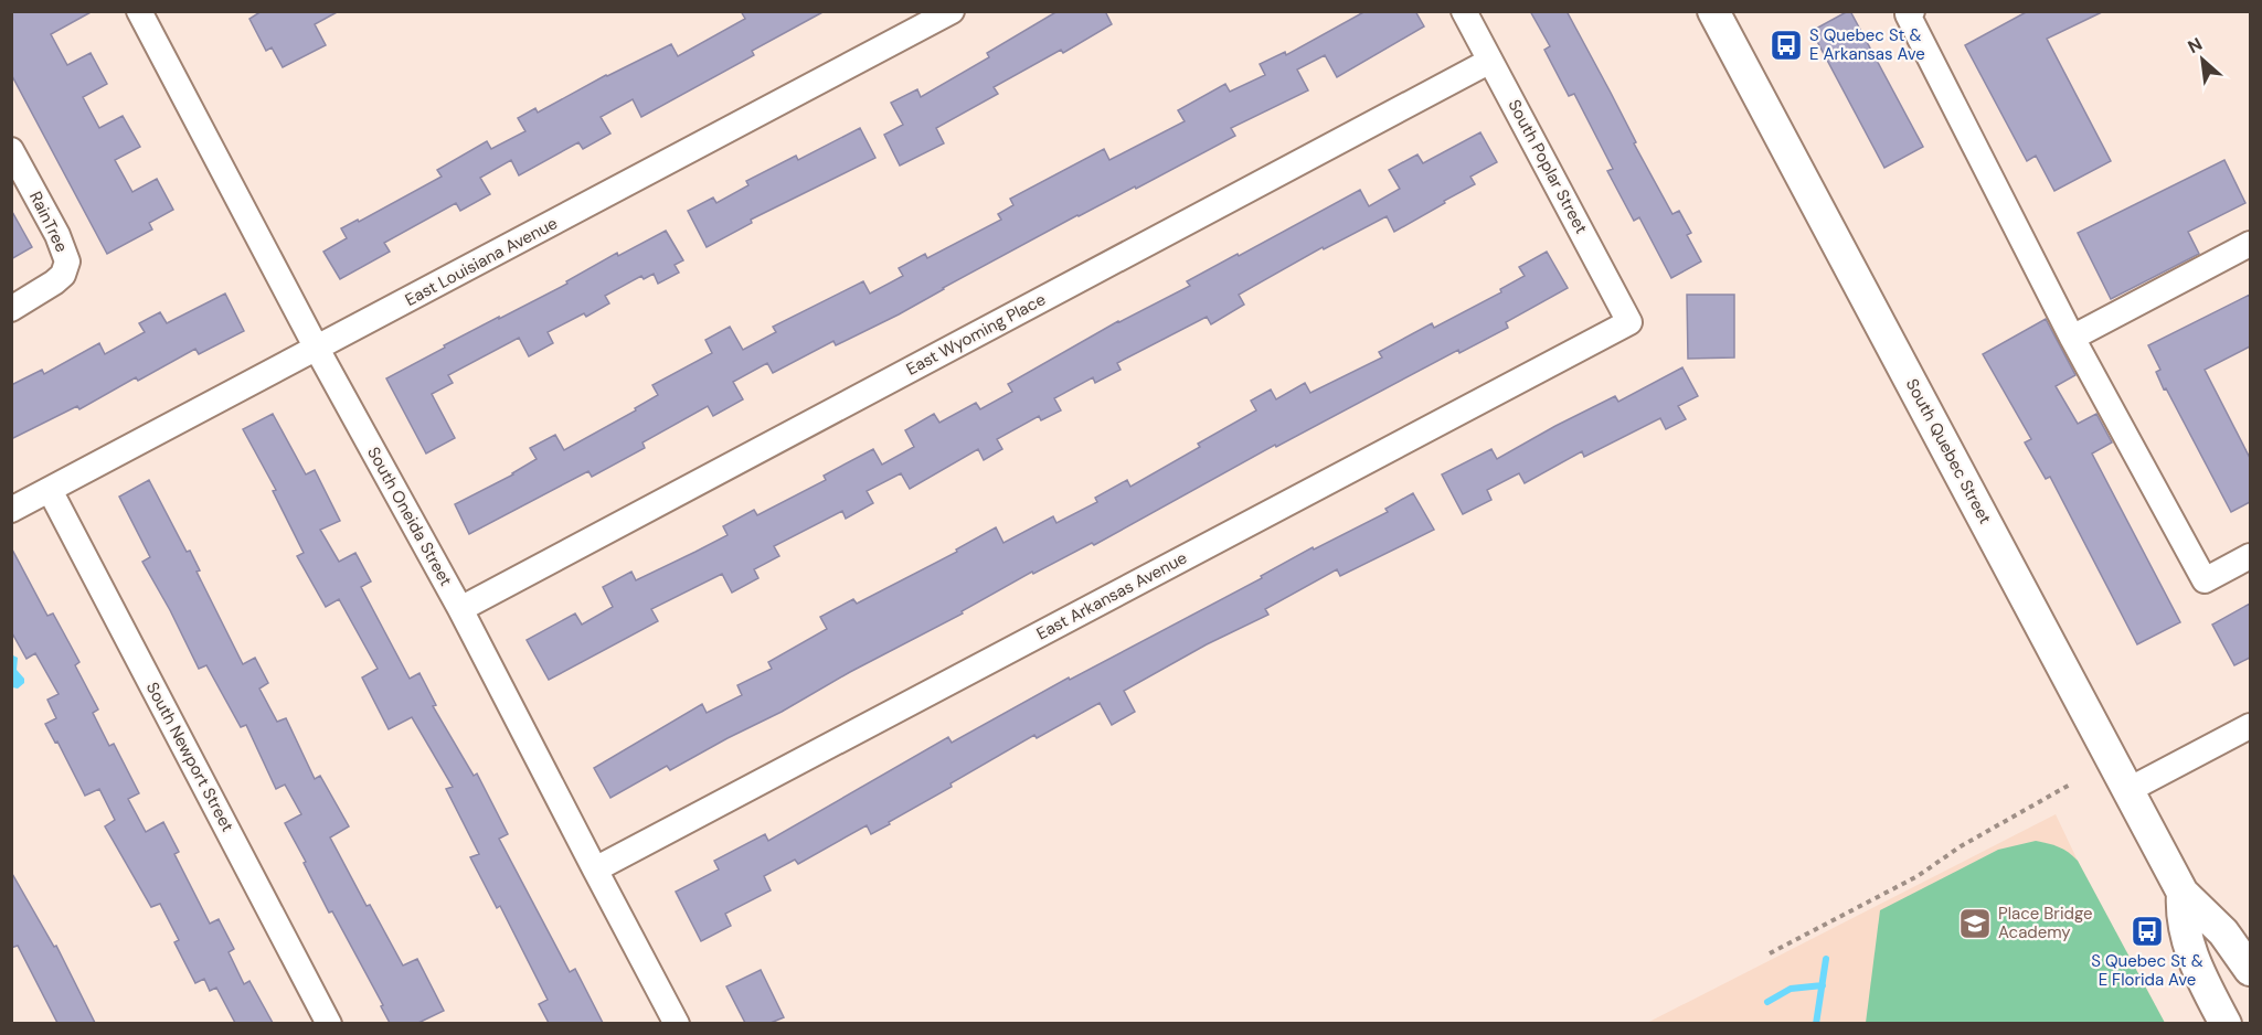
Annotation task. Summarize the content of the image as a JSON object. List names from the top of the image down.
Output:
{
  "streets": {
    "main road": ["South Quebec Street"],
    "street": [
      "South Poplar Street",
      "RainTree",
      "East Louisiana Avenue",
      "East Wyoming Place",
      "South Oneida Street",
      "East Arkansas Avenue",
      "South Newport Street"
    ]
  },
  "crossings": [
    ["South Poplar Street", "East Wyoming Place"],
    ["South Poplar Street", "East Arkansas Avenue"],
    ["East Louisiana Avenue", "South Oneida Street"],
    ["East Louisiana Avenue", "South Newport Street"],
    ["East Wyoming Place", "South Oneida Street"],
    ["South Oneida Street", "East Arkansas Avenue"]
  ],
  "places": {
    "bus stop": ["S Quebec St & E Arkansas Ave", "S Quebec St & E Florida Ave"],
    "school or university": ["Place Bridge Academy"]
  },
  "north": "top left"
}
